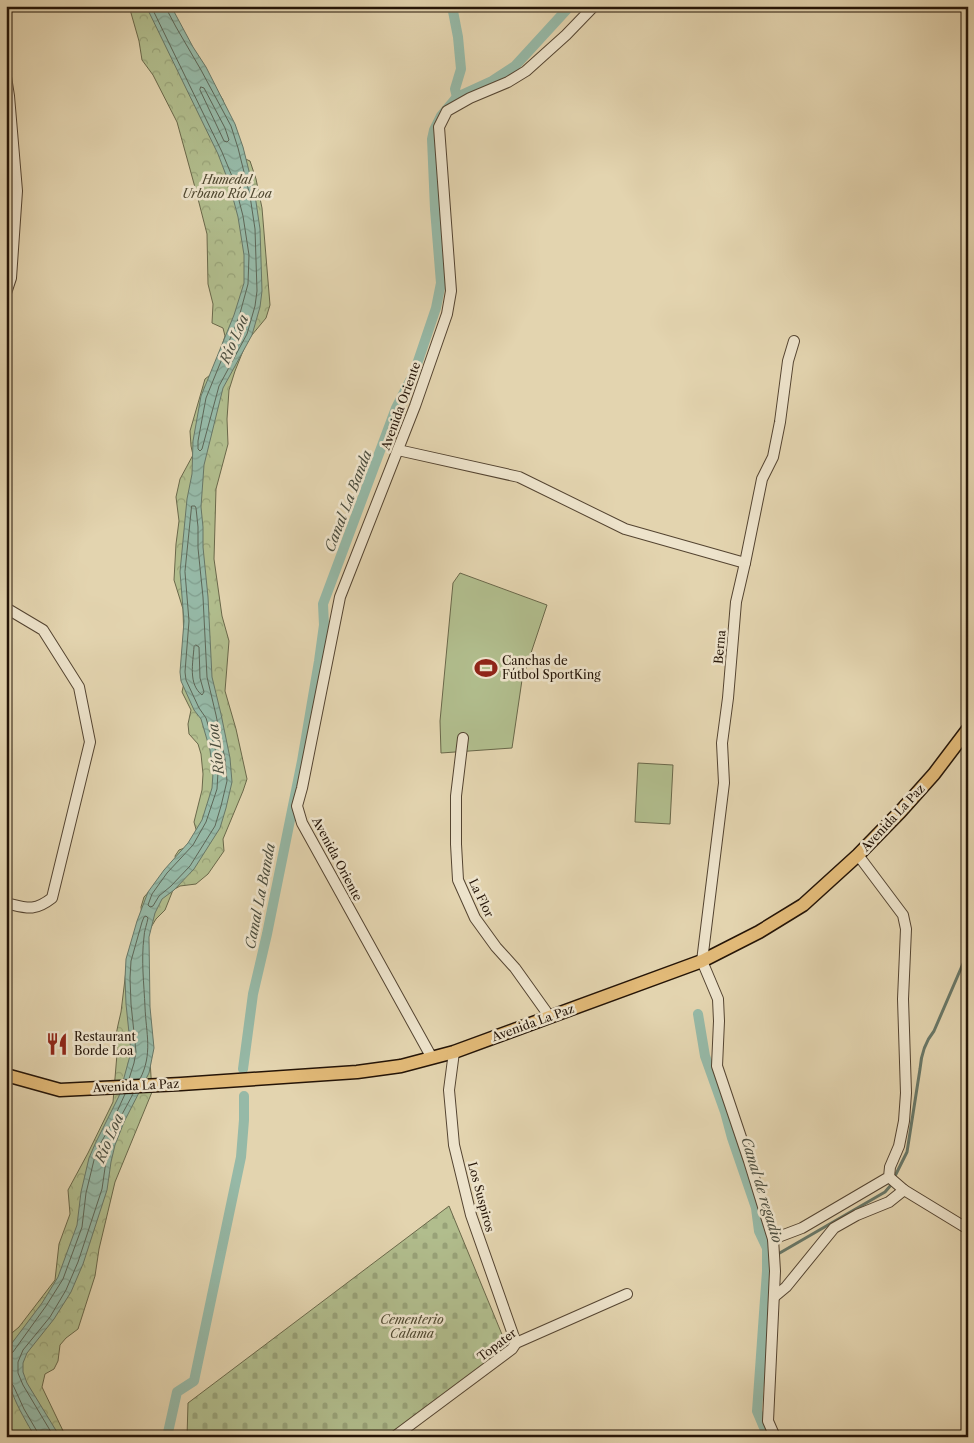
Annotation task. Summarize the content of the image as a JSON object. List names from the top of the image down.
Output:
{
  "streets": {
    "main road": ["Avenida La Paz"],
    "street": [
      "Avenida Oriente",
      "Berna",
      "La Flor",
      "Los Suspiros",
      "Topater"
    ]
  },
  "crossings": [
    ["Avenida Oriente", "Avenida La Paz"],
    ["Berna", "Avenida La Paz"],
    ["Avenida La Paz", "La Flor"],
    ["Avenida La Paz", "Los Suspiros"],
    ["Los Suspiros", "Topater"]
  ],
  "water": ["Río Loa", "Canal La Banda", "Canal de regadio"],
  "parks": ["Humedal Urbano Río Loa", "Cementerio Calama"],
  "places": {
    "sports": ["Canchas de Fútbol SportKing"],
    "restaurant": ["Restaurant Borde Loa"]
  }
}
